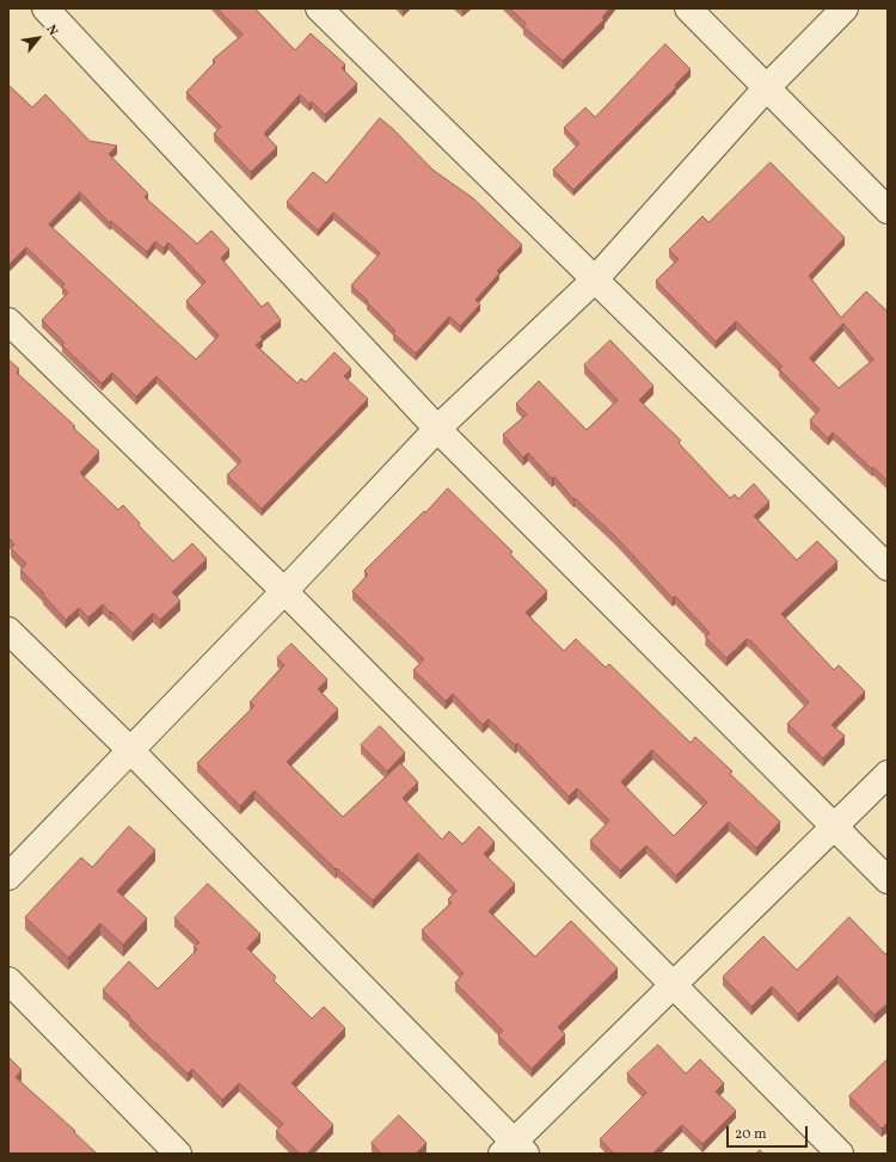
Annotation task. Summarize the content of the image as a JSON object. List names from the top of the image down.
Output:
{
  "scale_bar": "20 m",
  "north": "top right"
}
